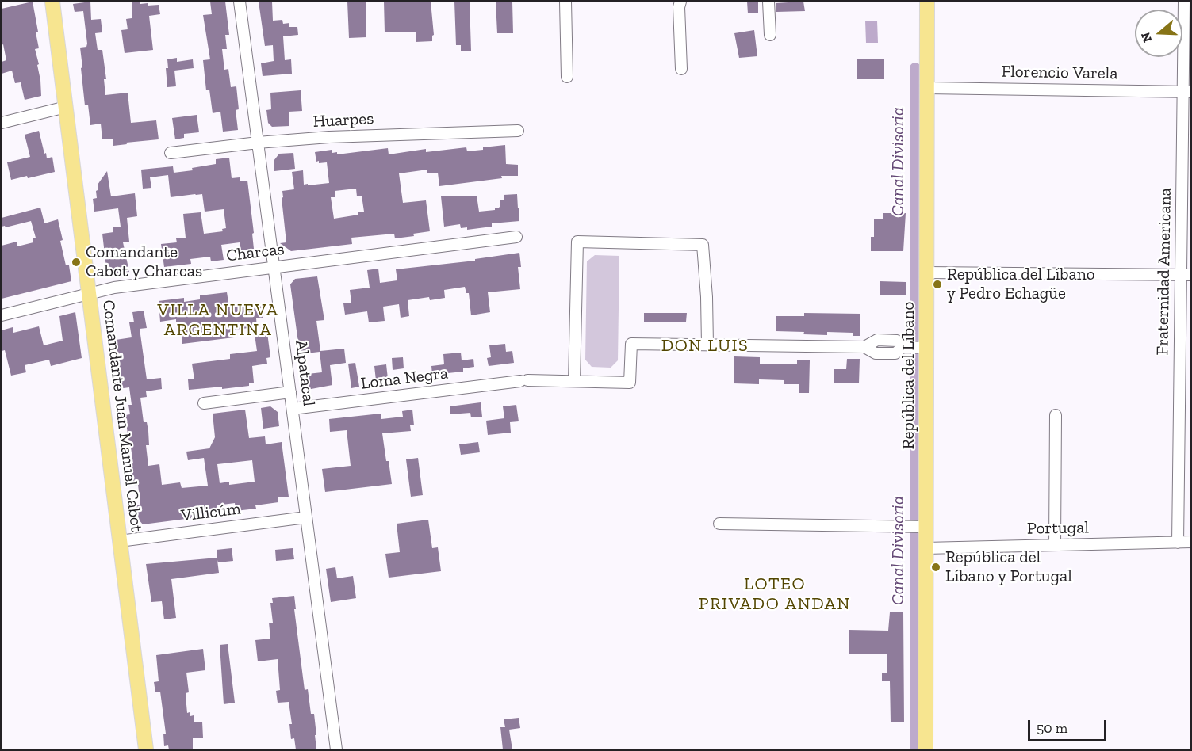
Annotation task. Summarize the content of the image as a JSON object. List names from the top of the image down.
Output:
{
  "streets": {
    "main road": ["República del Líbano", "Comandante Juan Manuel Cabot"],
    "street": [
      "Florencio Varela",
      "Huarpes",
      "Charcas",
      "Fraternidad Americana",
      "Alpatacal",
      "Loma Negra",
      "Villicúm",
      "Portugal"
    ]
  },
  "crossings": [
    ["Florencio Varela", "Fraternidad Americana"],
    ["Florencio Varela", "República del Líbano"],
    ["Huarpes", "Alpatacal"],
    ["Charcas", "Alpatacal"],
    ["Charcas", "Comandante Juan Manuel Cabot"],
    ["Fraternidad Americana", "Portugal"],
    ["Alpatacal", "Loma Negra"],
    ["Alpatacal", "Villicúm"],
    ["República del Líbano", "Portugal"],
    ["Comandante Juan Manuel Cabot", "Villicúm"]
  ],
  "districts": ["VILLA NUEVA ARGENTINA", "DON LUIS", "LOTEO PRIVADO ANDAN"],
  "water": ["Canal Divisoria"],
  "places": ["Comandante Cabot y Charcas", "República del Líbano y Pedro Echagüe", "República del Líbano y Portugal"],
  "scale_bar": "50 m",
  "north": "left"
}
